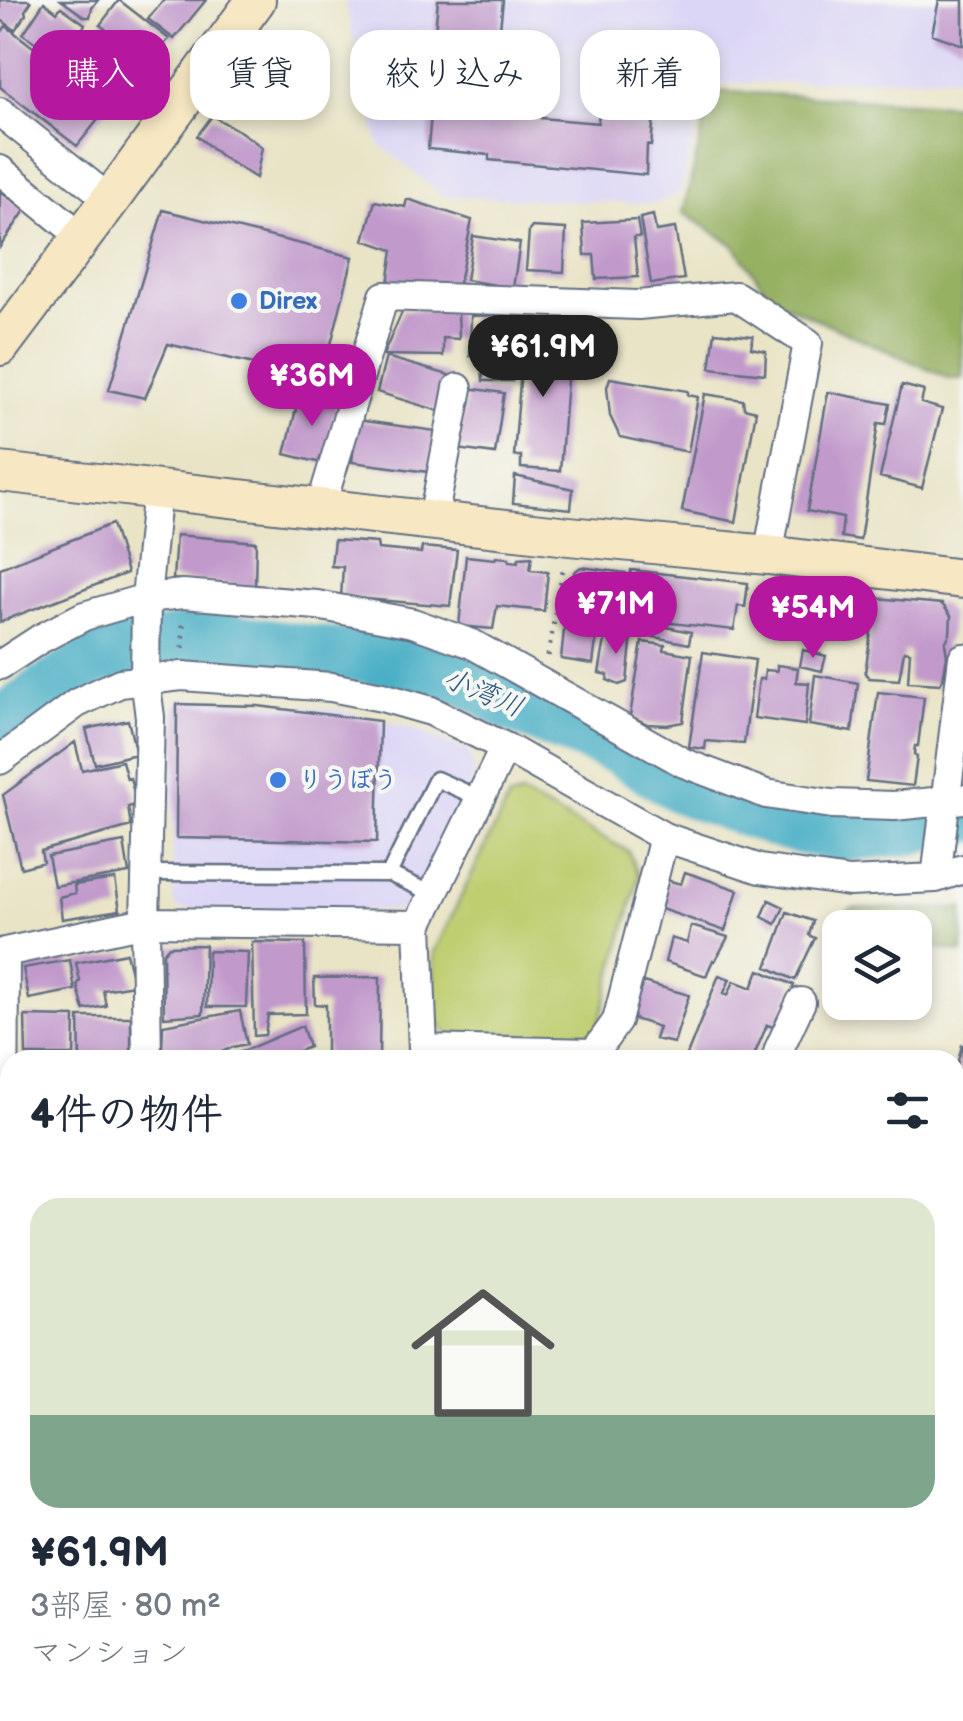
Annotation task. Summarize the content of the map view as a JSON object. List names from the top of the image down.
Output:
{
  "water": ["小湾川"],
  "places": ["Direx", "りうぼう"],
  "page": {
    "chip": [
      "購入",
      "賃貸",
      "絞り込み",
      "新着"
    ],
    "price": [
      "¥61.9M",
      "¥36M",
      "¥71M",
      "¥54M"
    ],
    "heading": "4件の物件",
    "list": [
      {
        "name": "¥61.9M",
        "note": "3部屋 · 80 m² · マンション"
      }
    ]
  }
}
